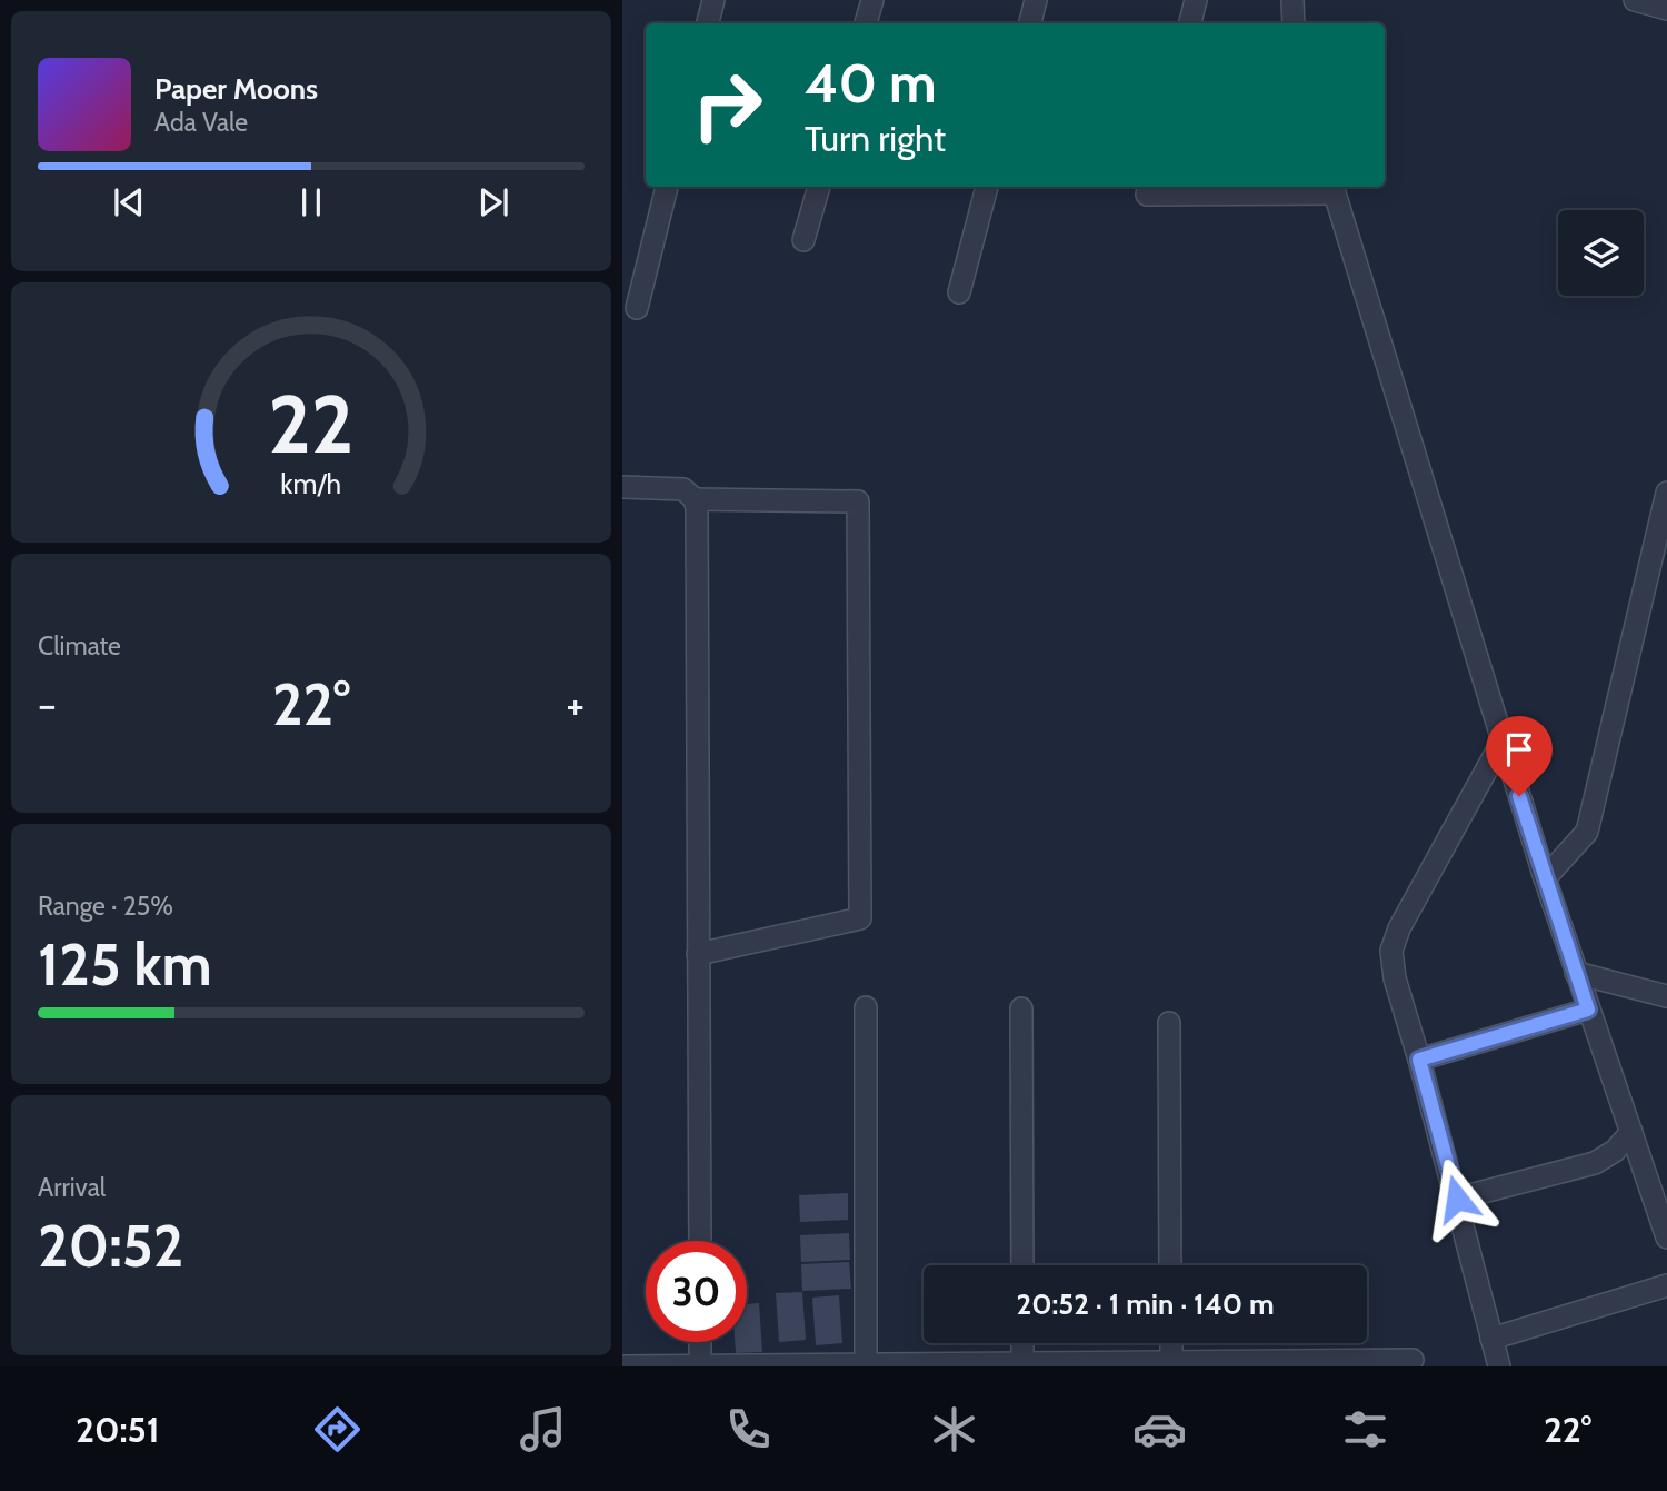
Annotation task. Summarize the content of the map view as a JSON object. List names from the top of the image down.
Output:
{
  "page": {
    "turn": ["40 m", "Turn right"],
    "song": ["Paper Moons", "Ada Vale"],
    "tile": [
      "Climate",
      ["Range · 25%", "125 km"],
      ["Arrival", "20:52"]
    ],
    "heat": ["−", "22°", "+"],
    "limit": "30",
    "trip": "20:52 · 1 min · 140 m",
    "tabs": ["20:51", "22°"],
    "gauge": ["22", "km/h"]
  }
}
